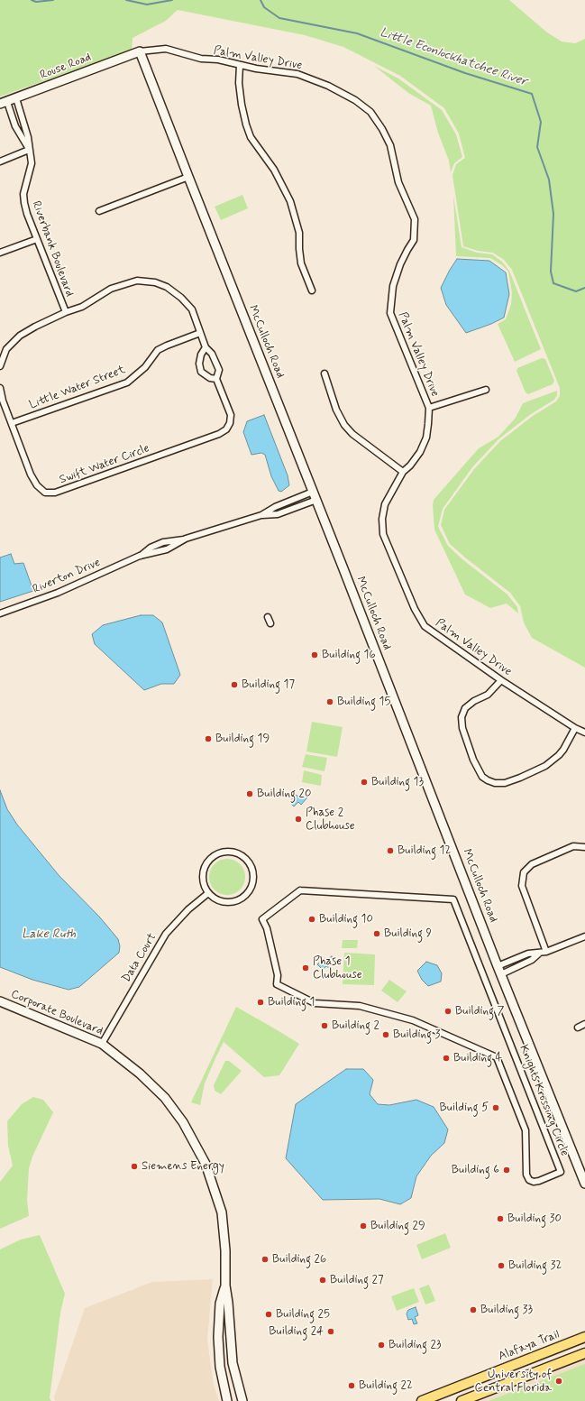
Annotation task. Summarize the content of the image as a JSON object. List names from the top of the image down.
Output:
{
  "streets": {
    "main road": ["Alafaya Trail"],
    "street": [
      "Palm Valley Drive",
      "Rouse Road",
      "Riverbank Boulevard",
      "McCulloch Road",
      "Little Water Street",
      "Swift Water Circle",
      "Riverton Drive",
      "Data Court",
      "Corporate Boulevard",
      "Knights Krossing Circle"
    ]
  },
  "crossings": [
    ["Palm Valley Drive", "Rouse Road"],
    ["Palm Valley Drive", "McCulloch Road"],
    ["Rouse Road", "Riverbank Boulevard"],
    ["Rouse Road", "McCulloch Road"],
    ["Riverbank Boulevard", "Swift Water Circle"],
    ["McCulloch Road", "Riverton Drive"],
    ["Little Water Street", "Swift Water Circle"],
    ["Data Court", "Corporate Boulevard"]
  ],
  "water": ["Little Econlockhatchee River", "Lake Ruth"],
  "places": [
    "Building 16",
    "Building 17",
    "Building 15",
    "Building 19",
    "Building 13",
    "Building 20",
    "Phase 2 Clubhouse",
    "Building 12",
    "Building 10",
    "Building 9",
    "Phase 1 Clubhouse",
    "Building 1",
    "Building 7",
    "Building 2",
    "Building 3",
    "Building 4",
    "Building 5",
    "Siemens Energy",
    "Building 6",
    "Building 30",
    "Building 29",
    "Building 26",
    "Building 32",
    "Building 27",
    "Building 33",
    "Building 25",
    "Building 24",
    "Building 23",
    "University of Central Florida",
    "Building 22"
  ]
}
